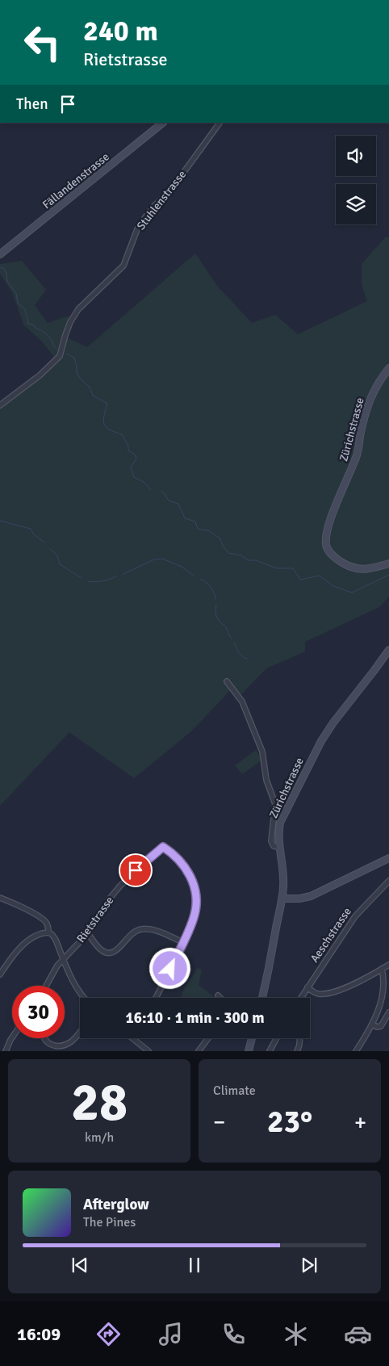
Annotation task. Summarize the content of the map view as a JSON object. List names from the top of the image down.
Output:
{
  "streets": {
    "street": [
      "Fällandenstrasse",
      "Stuhlenstrasse",
      "Zürichstrasse",
      "Rietstrasse",
      "Aeschstrasse"
    ]
  },
  "page": {
    "turn": ["240 m", "Rietstrasse"],
    "then": "Then",
    "limit": "30",
    "trip": "16:10 · 1 min · 300 m",
    "tile": [
      ["28", "km/h"],
      "Climate"
    ],
    "heat": ["−", "23°", "+"],
    "song": ["Afterglow", "The Pines"],
    "tabs": "16:09"
  }
}
